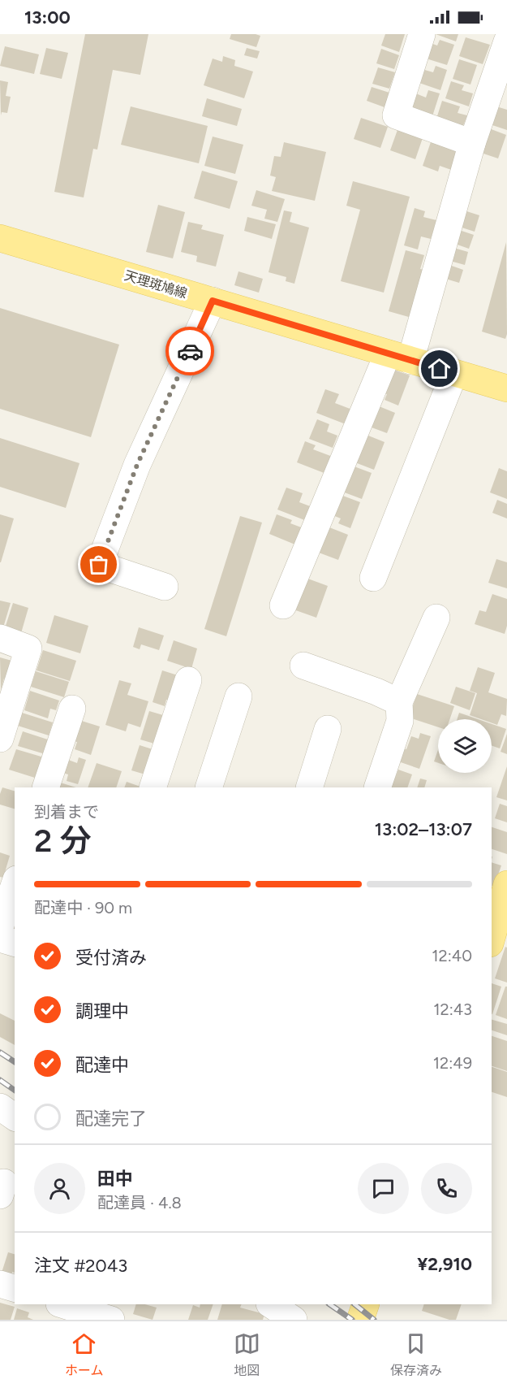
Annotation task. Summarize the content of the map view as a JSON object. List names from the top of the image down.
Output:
{
  "streets": {
    "main road": ["天理斑鳩線"]
  },
  "page": {
    "status": "13:00",
    "heading": ["2 分", "到着まで", "13:02–13:07"],
    "panel": [
      "田中",
      "配達員 · 4.8",
      "注文 #2043",
      "¥2,910"
    ],
    "bar": "配達中 · 90 m",
    "list": [
      ["受付済み", "12:40"],
      ["調理中", "12:43"],
      ["配達中", "12:49"],
      "配達完了"
    ],
    "tabs": ["ホーム", "地図", "保存済み"]
  }
}
